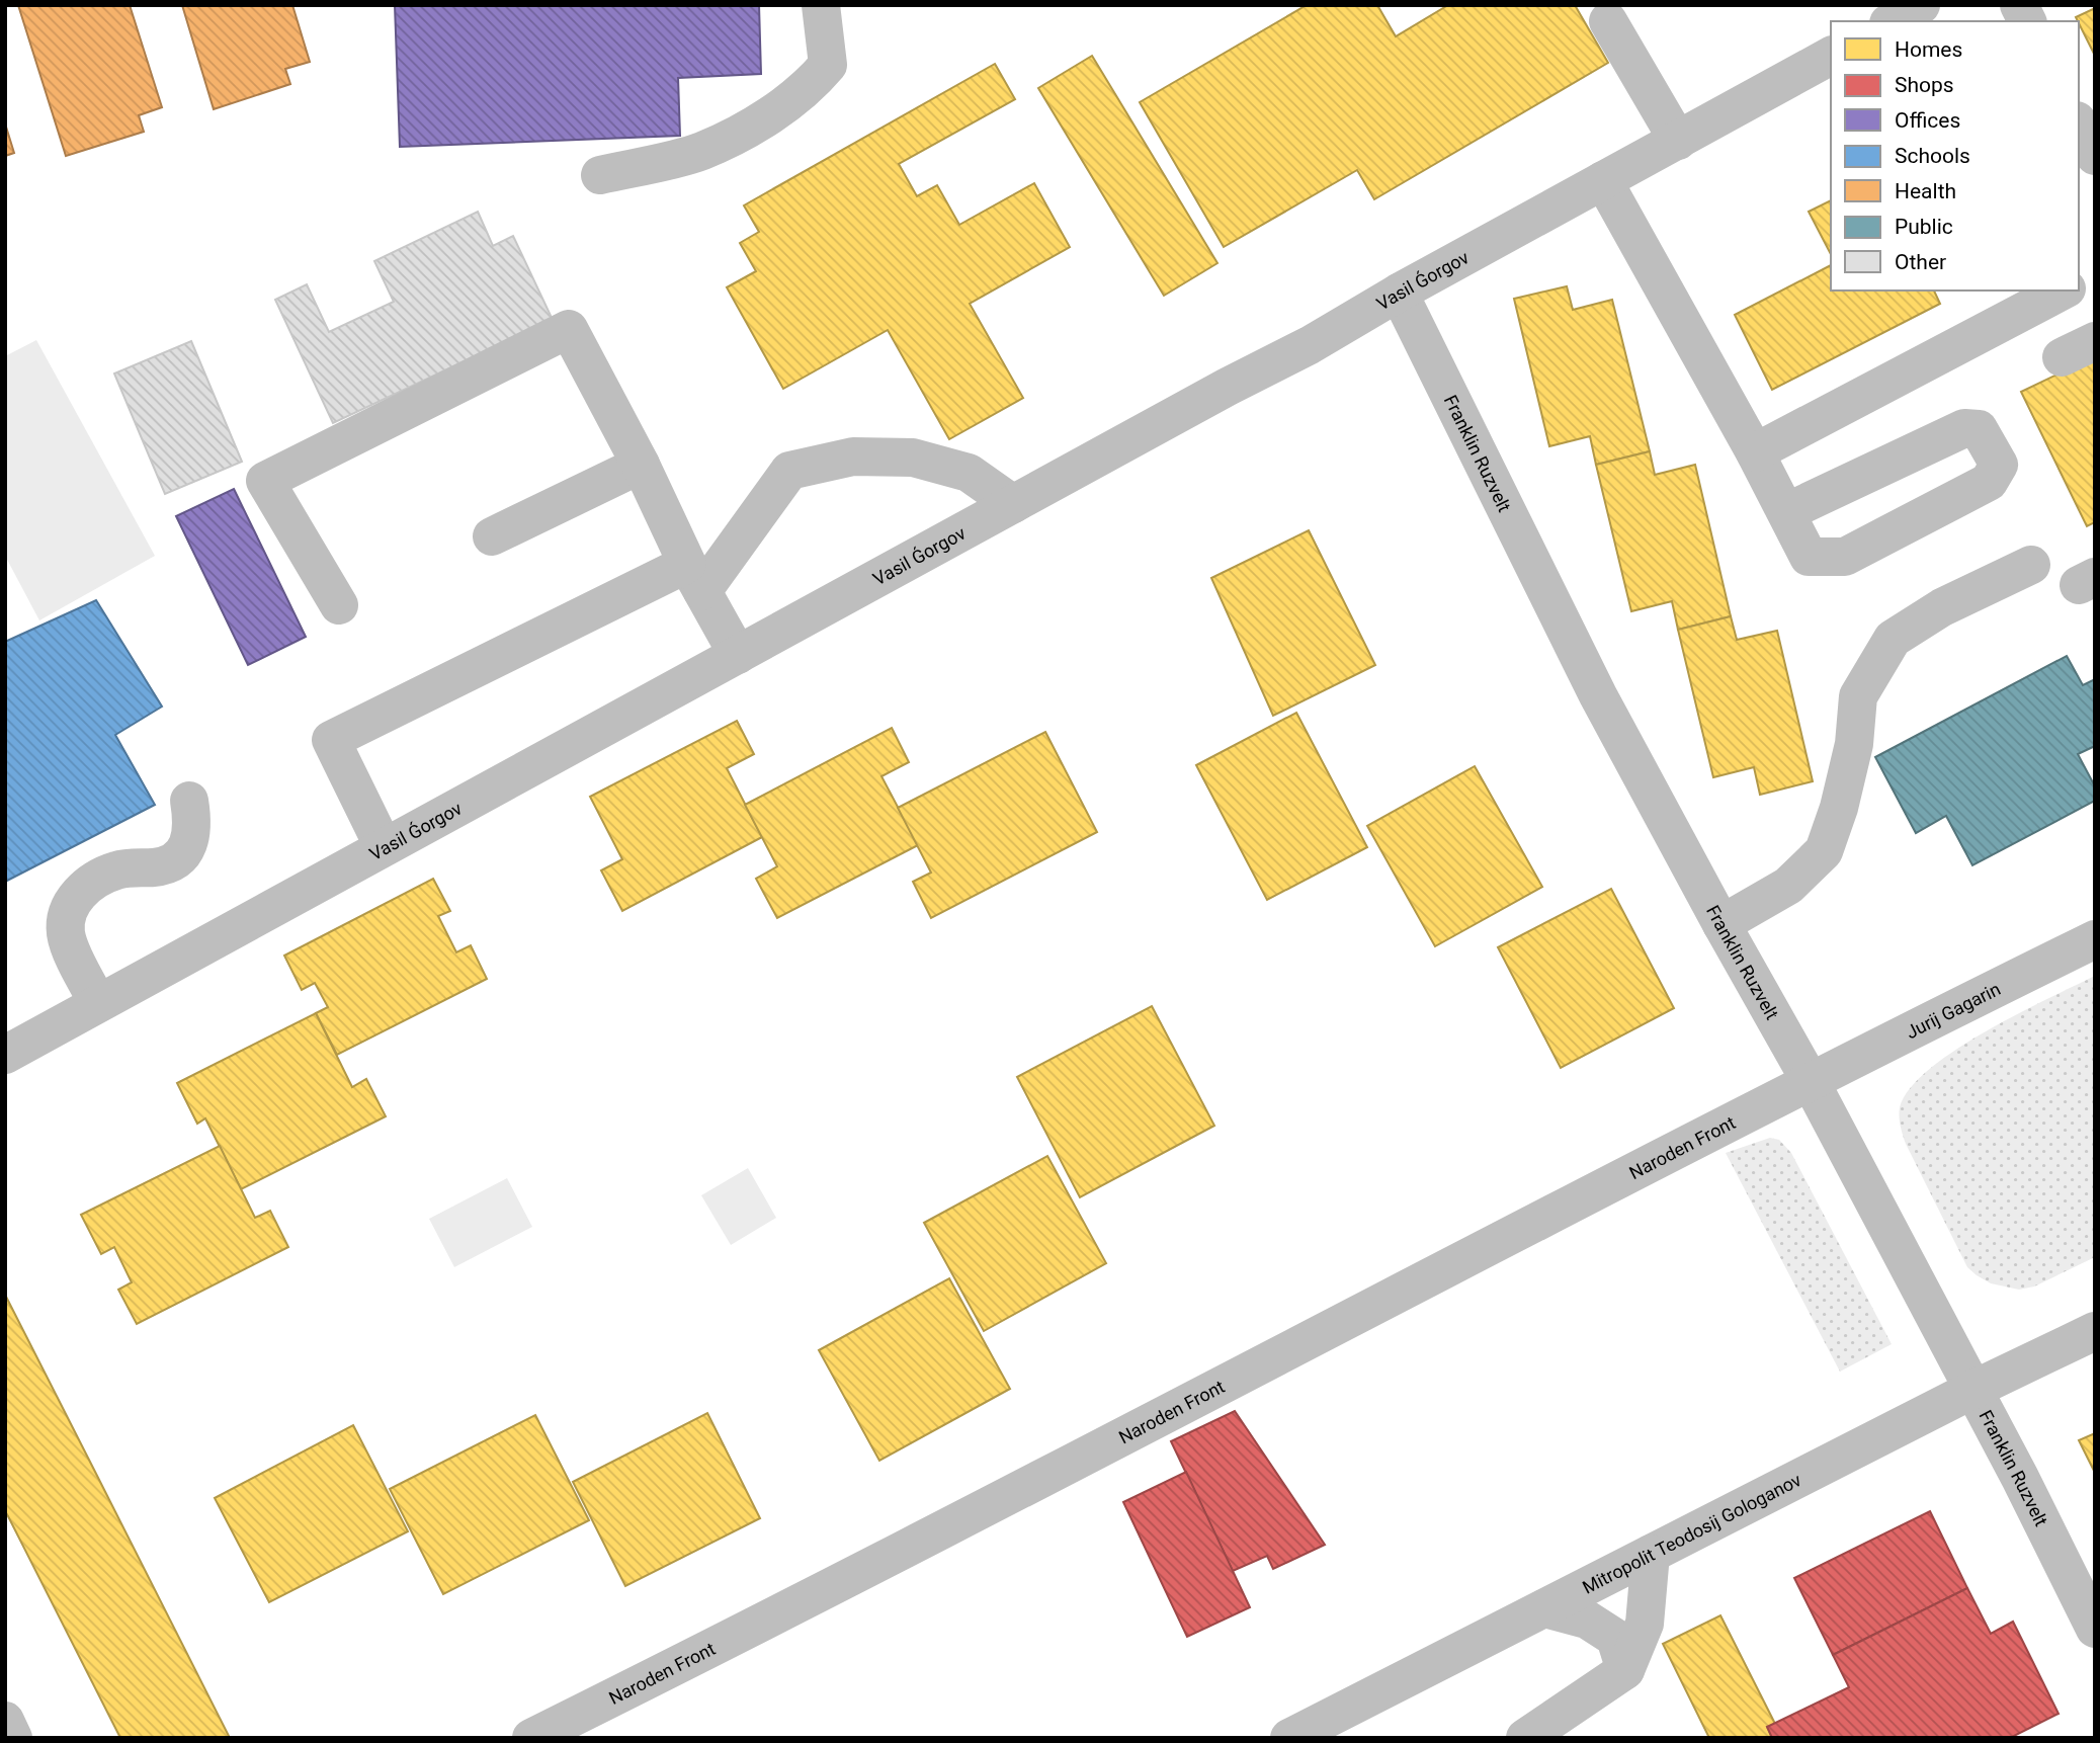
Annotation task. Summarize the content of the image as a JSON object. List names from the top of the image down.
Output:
{
  "streets": {
    "street": [
      "Vasil Ǵorgov",
      "Franklin Ruzvelt",
      "Jurij Gagarin",
      "Naroden Front",
      "Mitropolit Teodosij Gologanov"
    ]
  },
  "crossings": [
    ["Vasil Ǵorgov", "Franklin Ruzvelt"],
    ["Franklin Ruzvelt", "Jurij Gagarin"],
    ["Franklin Ruzvelt", "Naroden Front"],
    ["Franklin Ruzvelt", "Mitropolit Teodosij Gologanov"],
    ["Jurij Gagarin", "Naroden Front"]
  ],
  "legend": [
    "Homes",
    "Shops",
    "Offices",
    "Schools",
    "Health",
    "Public",
    "Other"
  ]
}
